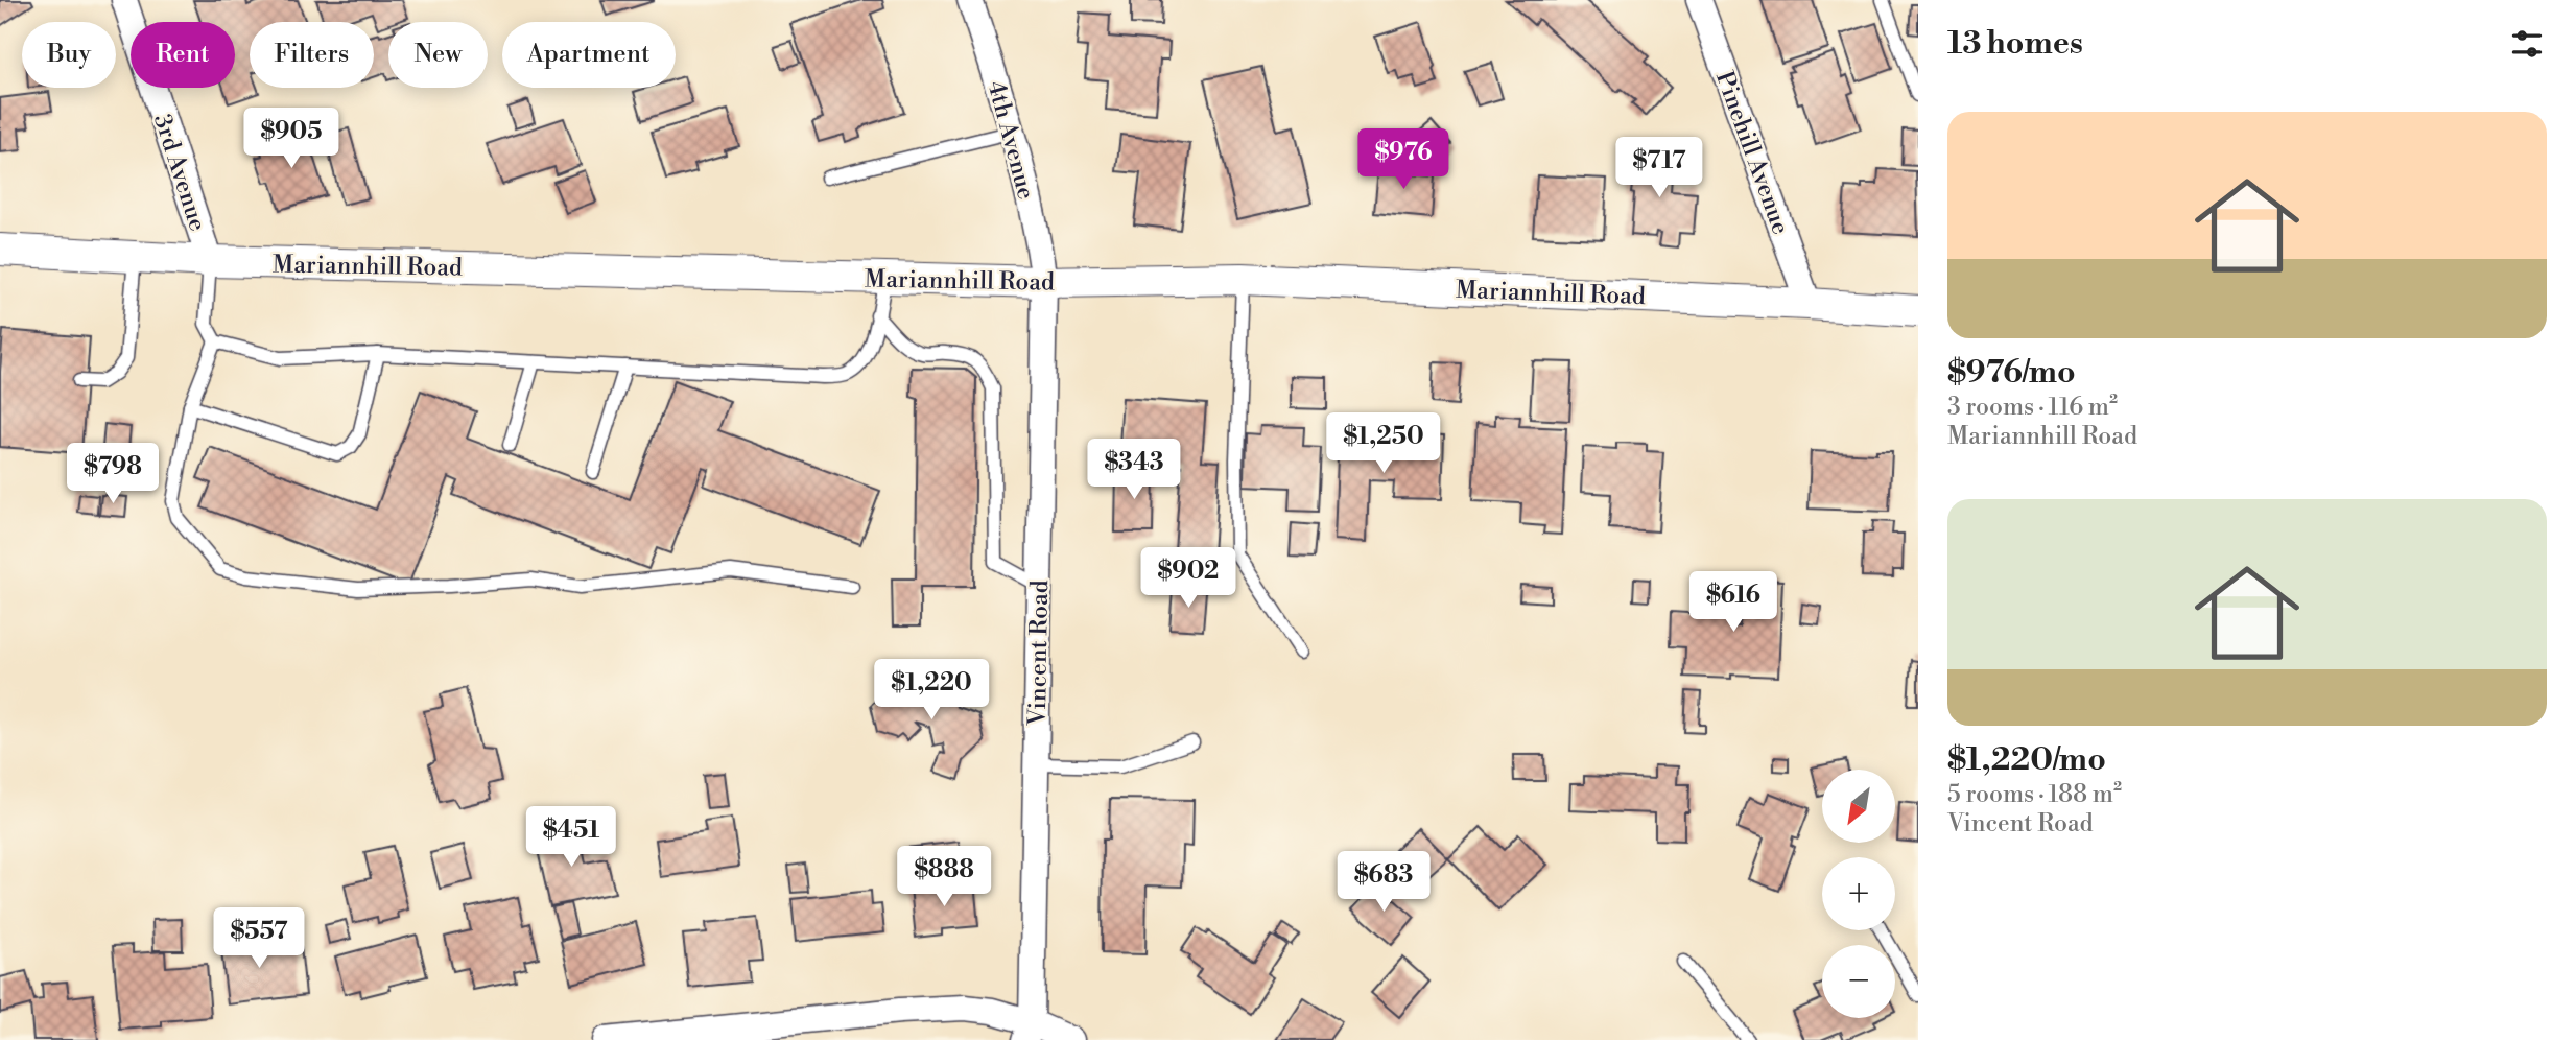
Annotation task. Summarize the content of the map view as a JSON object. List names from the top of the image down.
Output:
{
  "streets": {
    "street": [
      "4th Avenue",
      "Pinehill Avenue",
      "3rd Avenue",
      "Mariannhill Road",
      "Vincent Road"
    ]
  },
  "crossings": [
    ["4th Avenue", "Mariannhill Road"],
    ["4th Avenue", "Vincent Road"],
    ["Pinehill Avenue", "Mariannhill Road"],
    ["3rd Avenue", "Mariannhill Road"],
    ["Mariannhill Road", "Vincent Road"]
  ],
  "north": "bottom left",
  "page": {
    "heading": "13 homes",
    "chip": [
      "Buy",
      "Rent",
      "Filters",
      "New",
      "Apartment"
    ],
    "list": [
      {
        "name": "$976/mo",
        "note": "3 rooms · 116 m² · Mariannhill Road"
      },
      {
        "name": "$1,220/mo",
        "note": "5 rooms · 188 m² · Vincent Road"
      }
    ],
    "price": [
      "$905",
      "$976",
      "$717",
      "$1,250",
      "$343",
      "$798",
      "$902",
      "$616",
      "$1,220",
      "$451",
      "$888",
      "$683",
      "$557"
    ],
    "map_buttons": ["+", "−"]
  }
}
